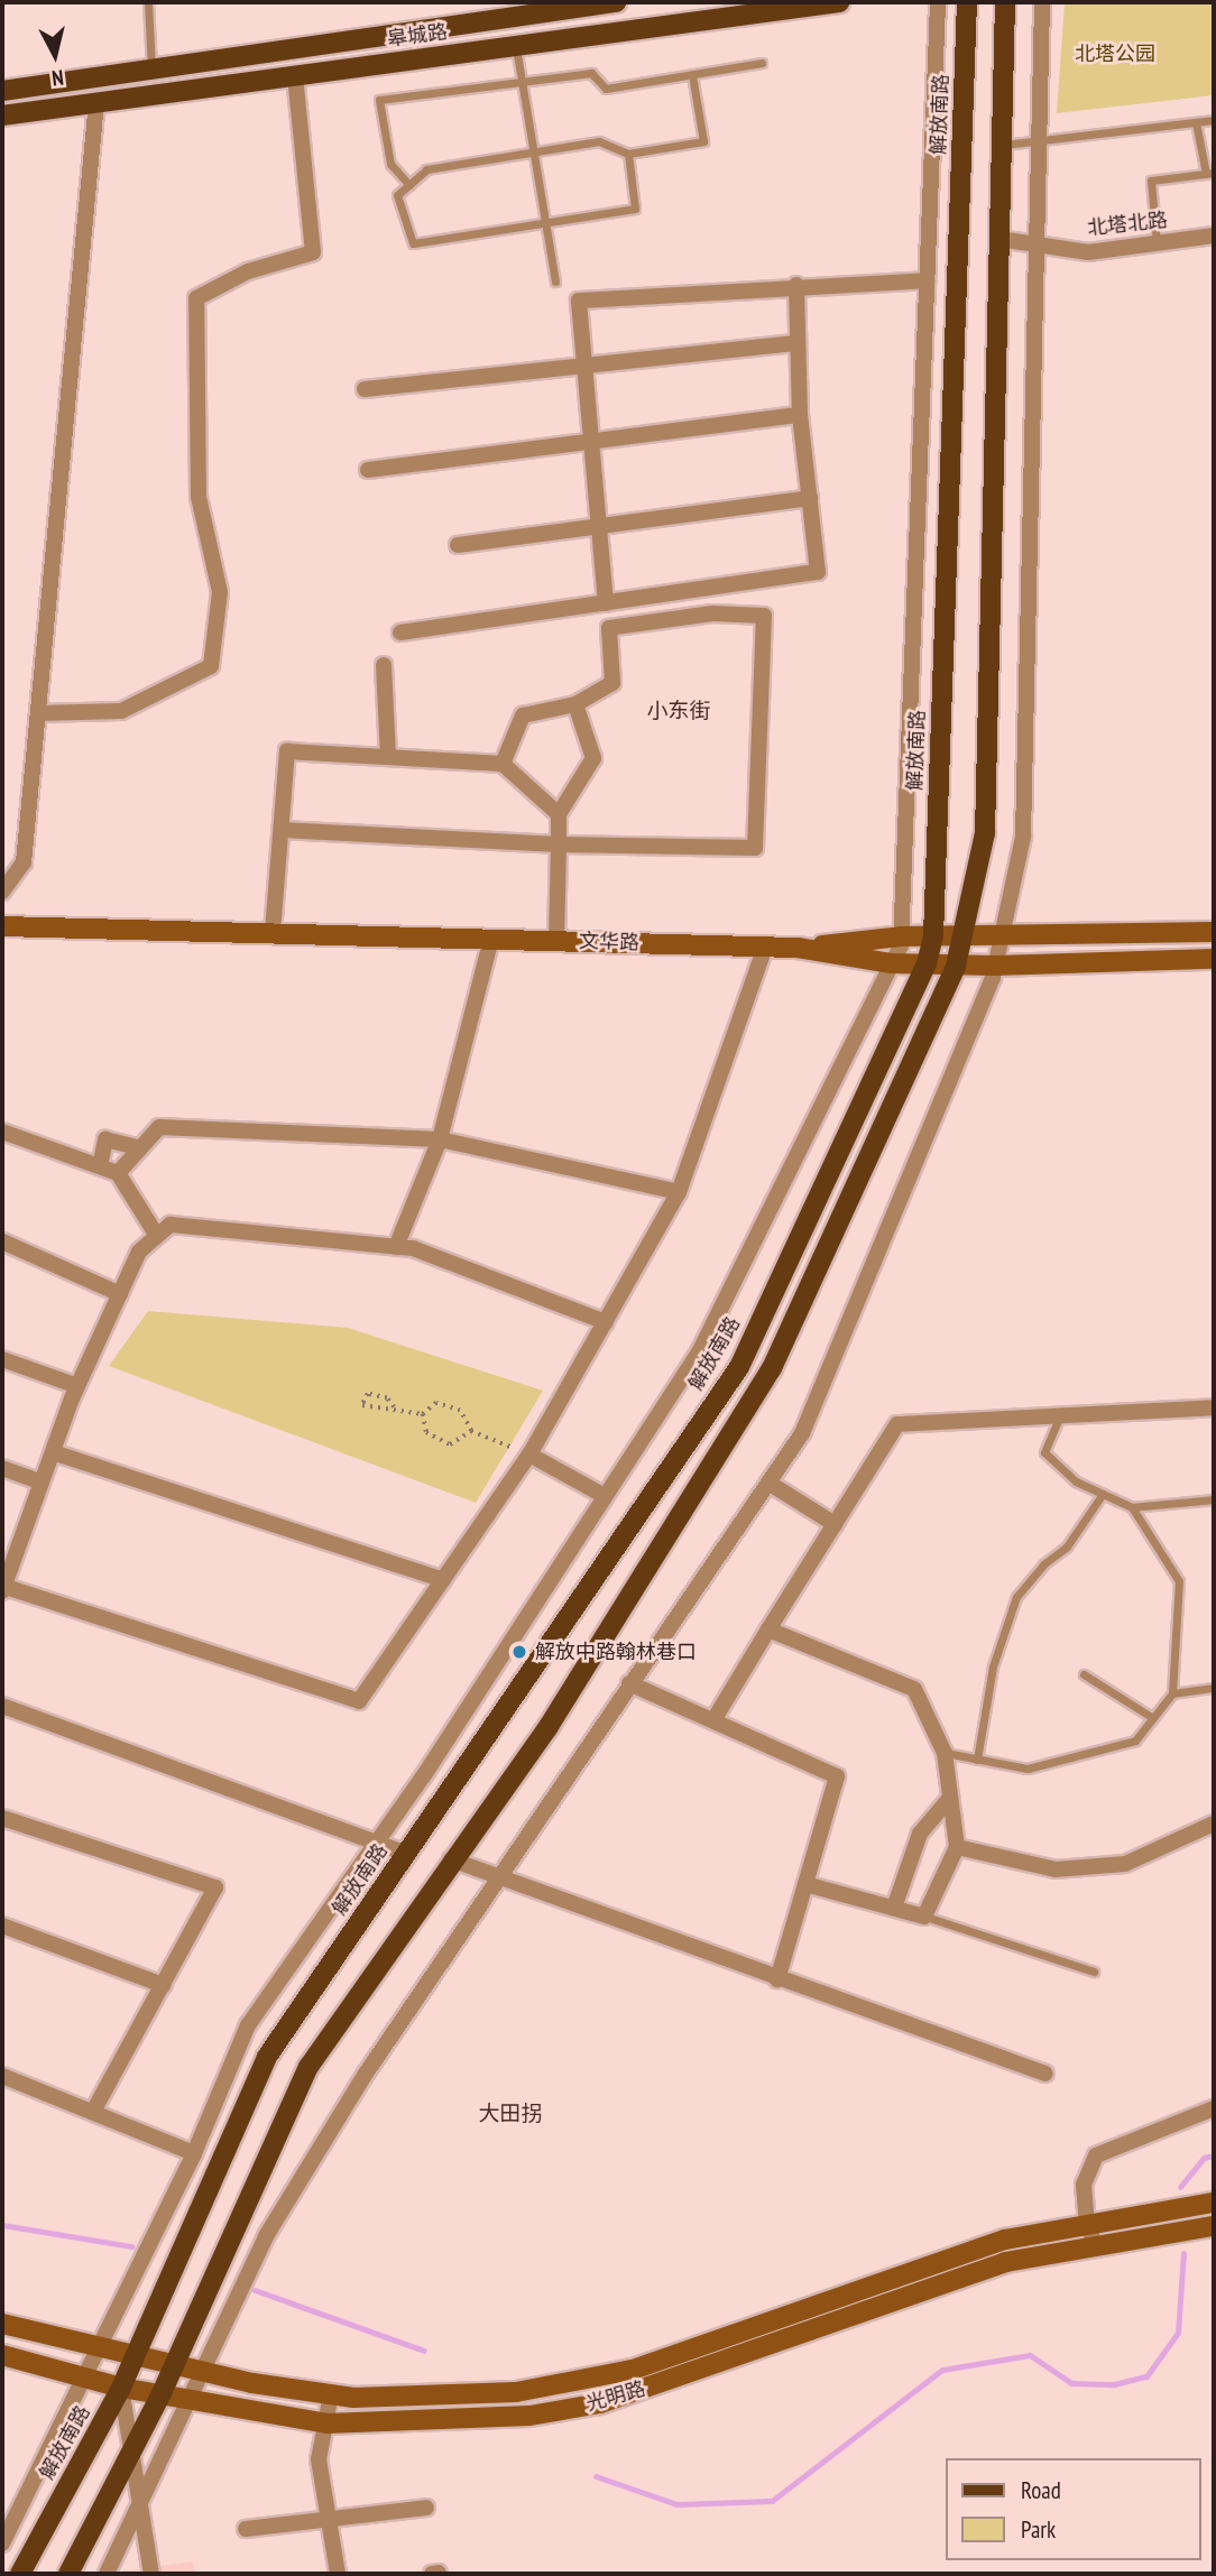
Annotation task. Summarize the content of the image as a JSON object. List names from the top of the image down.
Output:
{
  "streets": {
    "main road": ["皋城路", "解放南路"],
    "street": ["北塔北路", "文华路", "光明路"]
  },
  "crossings": [
    ["解放南路", "文华路"],
    ["解放南路", "光明路"]
  ],
  "districts": ["小东街", "大田拐"],
  "parks": ["北塔公园"],
  "places": ["解放中路翰林巷口"],
  "legend": ["Road", "Park"],
  "north": "bottom"
}
